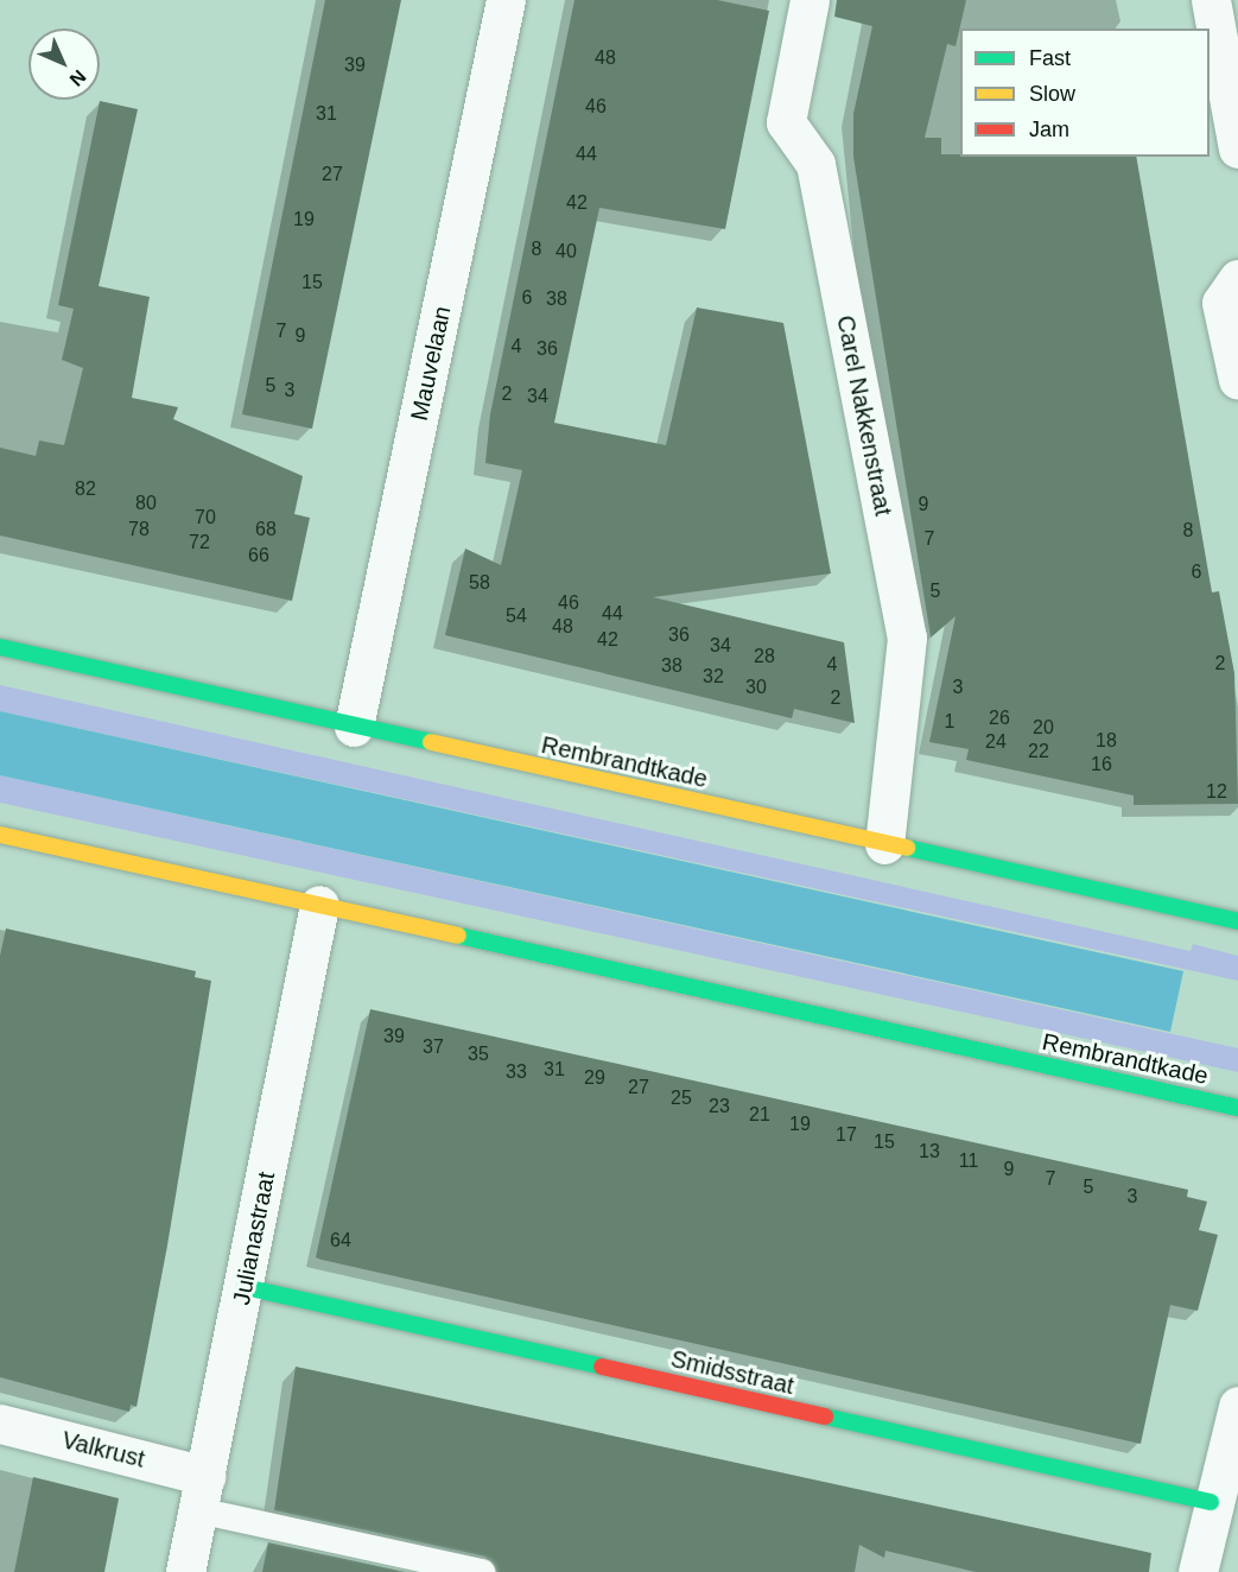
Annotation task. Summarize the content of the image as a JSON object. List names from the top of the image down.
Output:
{
  "streets": {
    "street": [
      "Mauvelaan",
      "Carel Nakkenstraat",
      "Rembrandtkade",
      "Julianastraat",
      "Smidsstraat",
      "Valkrust"
    ]
  },
  "crossings": [
    ["Mauvelaan", "Rembrandtkade"],
    ["Carel Nakkenstraat", "Rembrandtkade"],
    ["Rembrandtkade", "Julianastraat"],
    ["Julianastraat", "Smidsstraat"],
    ["Julianastraat", "Valkrust"]
  ],
  "house_numbers": [
    "48",
    "39",
    "46",
    "31",
    "44",
    "27",
    "42",
    "19",
    "8",
    "40",
    "15",
    "6",
    "38",
    "7",
    "9",
    "4",
    "36",
    "5",
    "3",
    "2",
    "34",
    "82",
    "80",
    "9",
    "70",
    "78",
    "68",
    "8",
    "7",
    "72",
    "66",
    "6",
    "58",
    "5",
    "46",
    "44",
    "54",
    "48",
    "36",
    "42",
    "34",
    "28",
    "2",
    "4",
    "38",
    "32",
    "30",
    "3",
    "2",
    "26",
    "1",
    "20",
    "18",
    "24",
    "22",
    "16",
    "12",
    "39",
    "37",
    "35",
    "31",
    "33",
    "29",
    "27",
    "25",
    "23",
    "21",
    "19",
    "17",
    "15",
    "13",
    "11",
    "9",
    "7",
    "5",
    "3",
    "64"
  ],
  "legend": ["Fast", "Slow", "Jam"],
  "north": "bottom right"
}
